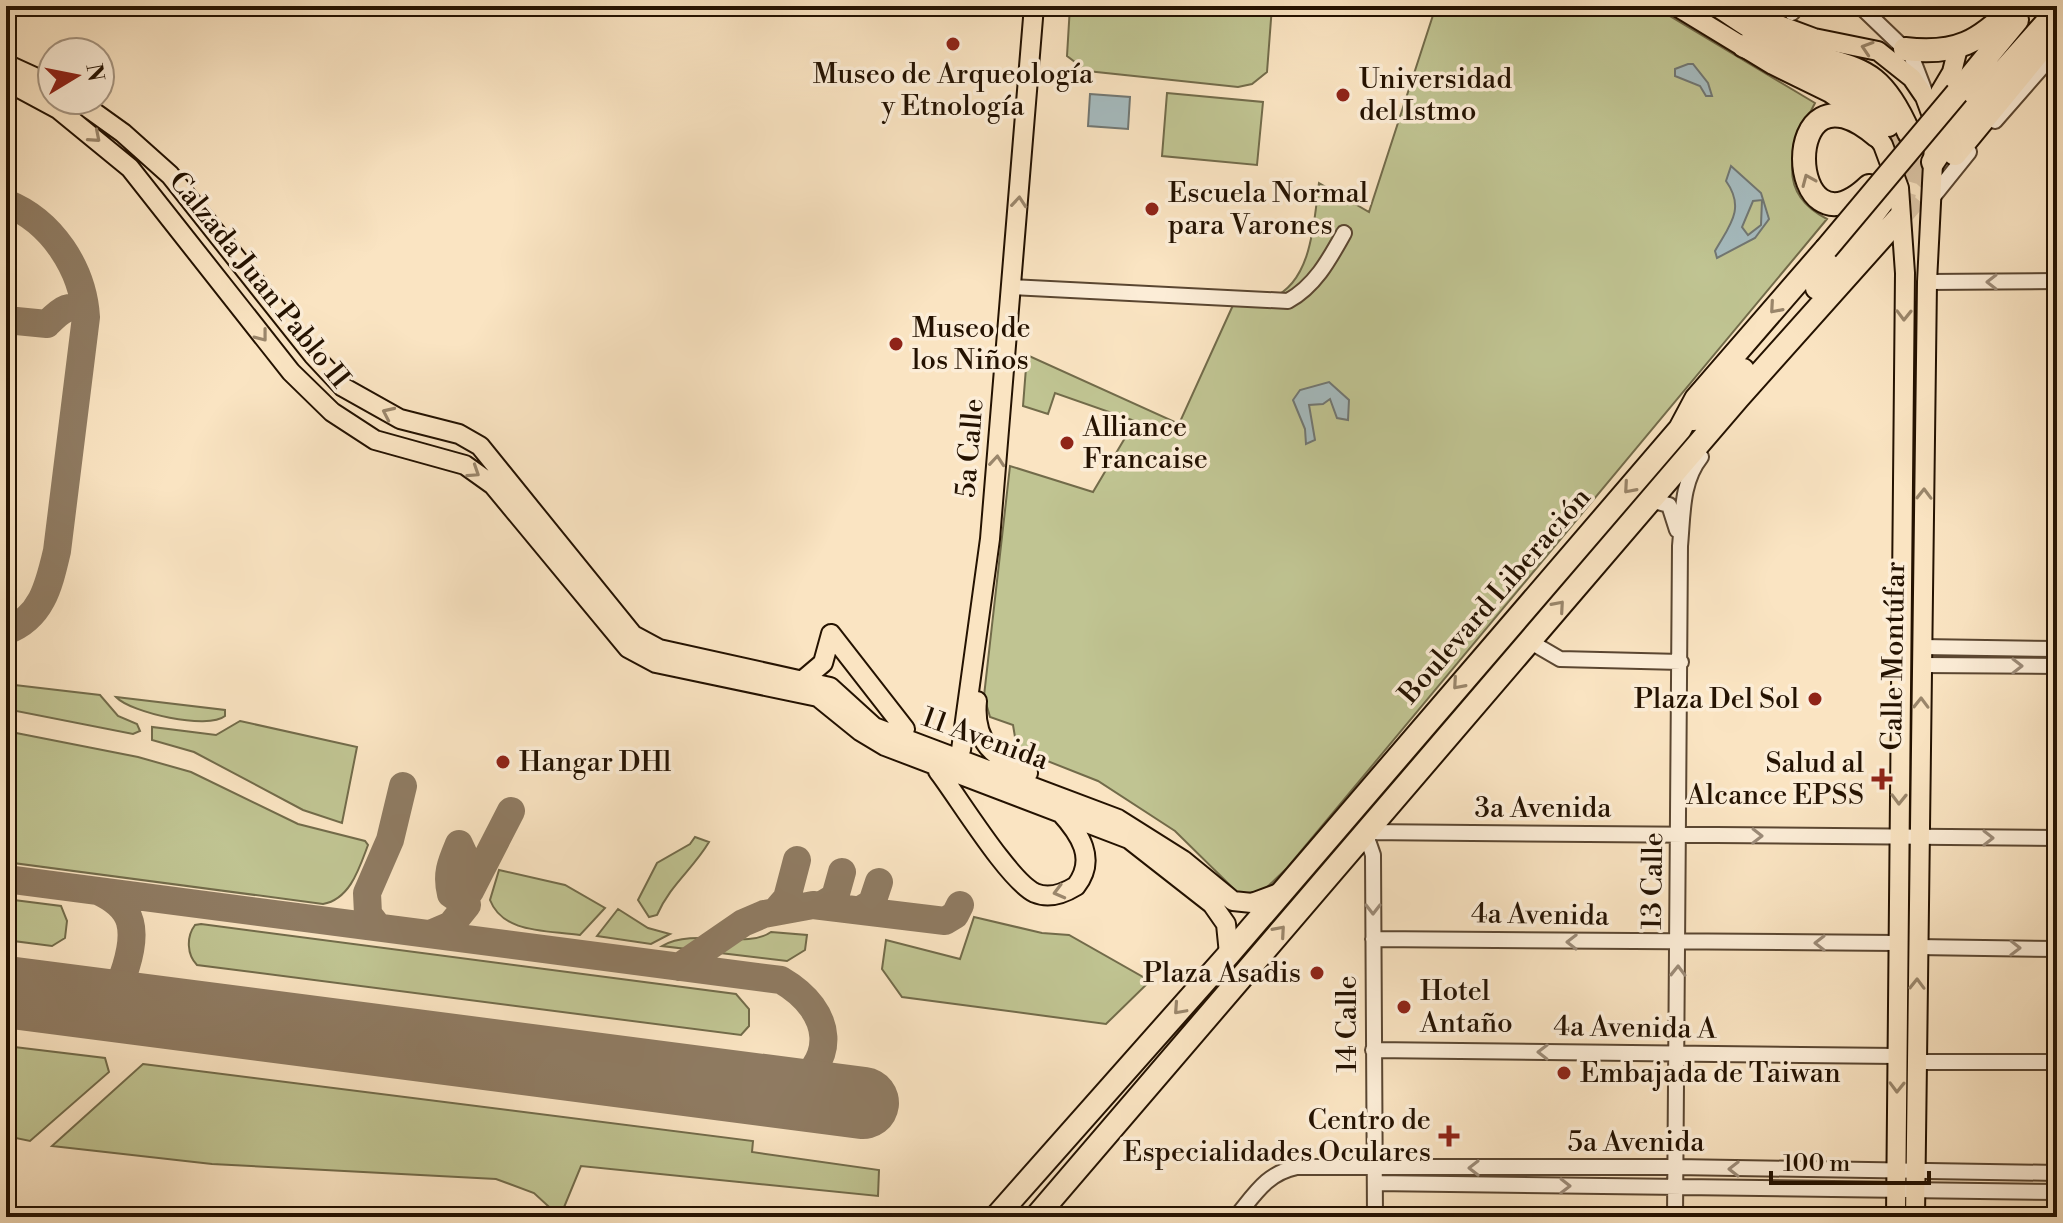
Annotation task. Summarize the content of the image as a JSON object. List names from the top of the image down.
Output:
{
  "streets": {
    "highway": ["Boulevard Liberación"],
    "main road": [
      "Calzada Juan Pablo II",
      "5a Calle",
      "Calle Montúfar",
      "11 Avenida"
    ],
    "street": [
      "3a Avenida",
      "13 Calle",
      "4a Avenida",
      "14 Calle",
      "4a Avenida A",
      "5a Avenida"
    ]
  },
  "crossings": [
    ["Calzada Juan Pablo II", "11 Avenida"],
    ["Boulevard Liberación", "11 Avenida"],
    ["Boulevard Liberación", "3a Avenida"],
    ["Boulevard Liberación", "13 Calle"],
    ["Boulevard Liberación", "14 Calle"],
    ["Calle Montúfar", "3a Avenida"],
    ["Calle Montúfar", "4a Avenida"],
    ["Calle Montúfar", "4a Avenida A"],
    ["Calle Montúfar", "5a Avenida"],
    ["3a Avenida", "13 Calle"],
    ["3a Avenida", "14 Calle"],
    ["13 Calle", "4a Avenida"],
    ["13 Calle", "4a Avenida A"],
    ["13 Calle", "5a Avenida"],
    ["4a Avenida", "14 Calle"],
    ["14 Calle", "4a Avenida A"],
    ["14 Calle", "5a Avenida"]
  ],
  "one_way": ["5a Calle", "4a Avenida", "4a Avenida A"],
  "places": {
    "other": [
      "Museo de Arqueología y Etnología",
      "Universidad del Istmo",
      "Escuela Normal para Varones",
      "Museo de los Niños",
      "Alliance Francaise",
      "Plaza Del Sol",
      "Hangar DHl",
      "Plaza Asadis",
      "Hotel Antaño",
      "Embajada de Taiwan"
    ],
    "health": ["Salud al Alcance EPSS", "Centro de Especialidades Oculares"]
  },
  "scale_bar": "100 m",
  "north": "right"
}
